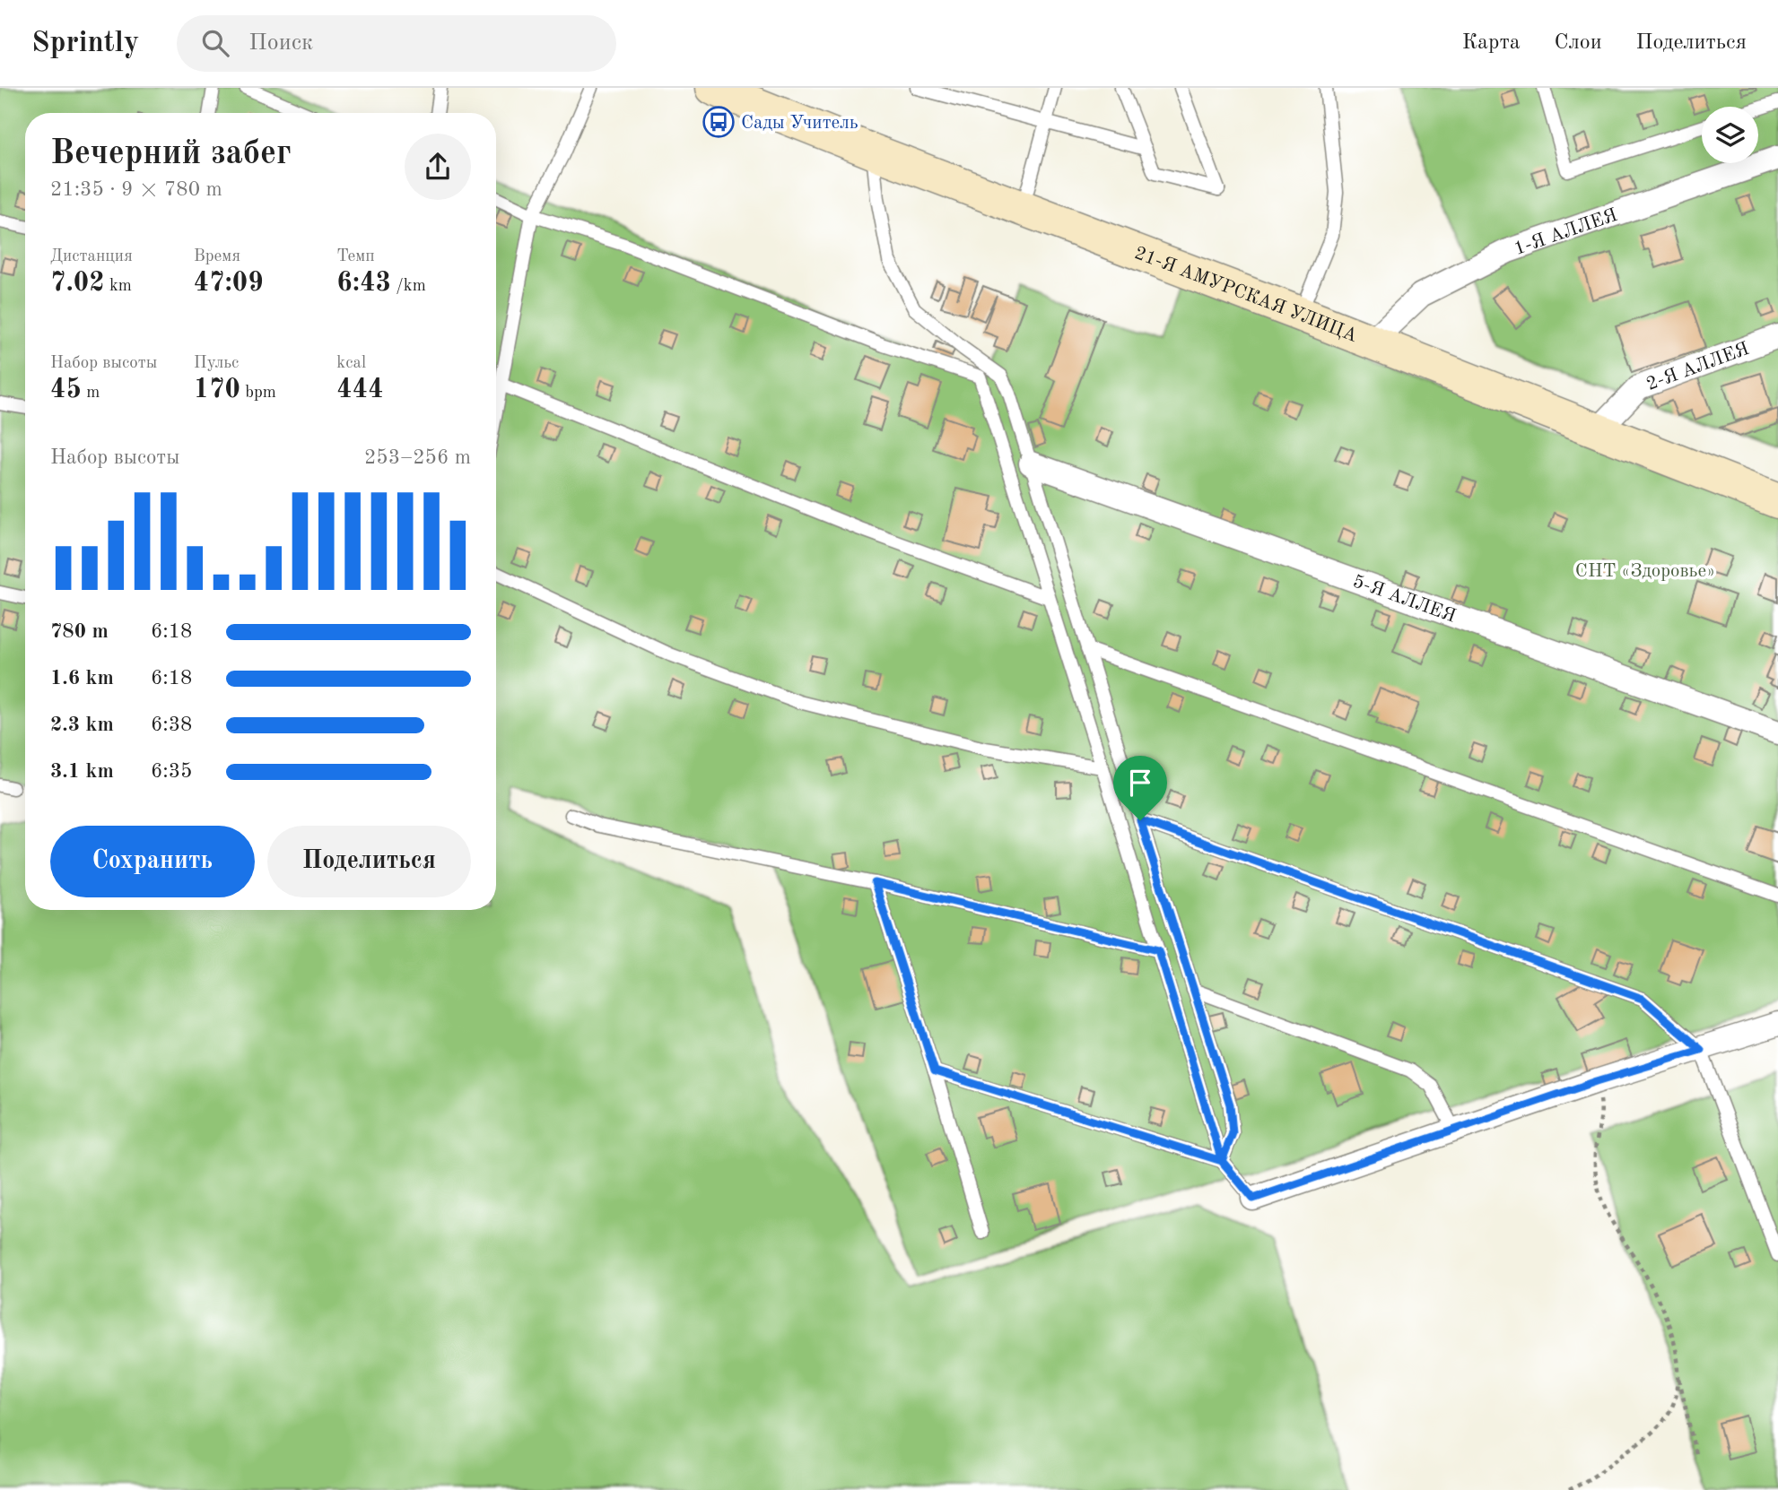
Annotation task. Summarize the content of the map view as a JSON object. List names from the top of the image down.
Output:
{
  "streets": {
    "main road": ["21-Я АМУРСКАЯ УЛИЦА"],
    "street": ["1-Я АЛЛЕЯ", "2-Я АЛЛЕЯ", "5-Я АЛЛЕЯ"]
  },
  "crossings": [
    ["1-Я АЛЛЕЯ", "21-Я АМУРСКАЯ УЛИЦА"],
    ["21-Я АМУРСКАЯ УЛИЦА", "2-Я АЛЛЕЯ"]
  ],
  "parks": ["СНТ «Здоровье»"],
  "places": {
    "bus stop": ["Сады Учитель"]
  },
  "page": {
    "header": "Sprintly",
    "search": "Поиск",
    "nav": ["Карта", "Слои", "Поделиться"],
    "heading": ["Вечерний забег", "21:35 · 9 × 780 m"],
    "stats": [
      ["Дистанция", "7.02 km"],
      ["Время", "47:09"],
      ["Темп", "6:43 /km"],
      ["Набор высоты", "45 m"],
      ["Пульс", "170 bpm"],
      ["kcal", "444"]
    ],
    "chart": ["Набор высоты", "253–256 m"],
    "list": [
      {
        "name": "780 m",
        "note": "6:18"
      },
      {
        "name": "1.6 km",
        "note": "6:18"
      },
      {
        "name": "2.3 km",
        "note": "6:38"
      },
      {
        "name": "3.1 km",
        "note": "6:35"
      }
    ],
    "buttons": ["Сохранить", "Поделиться"]
  }
}
